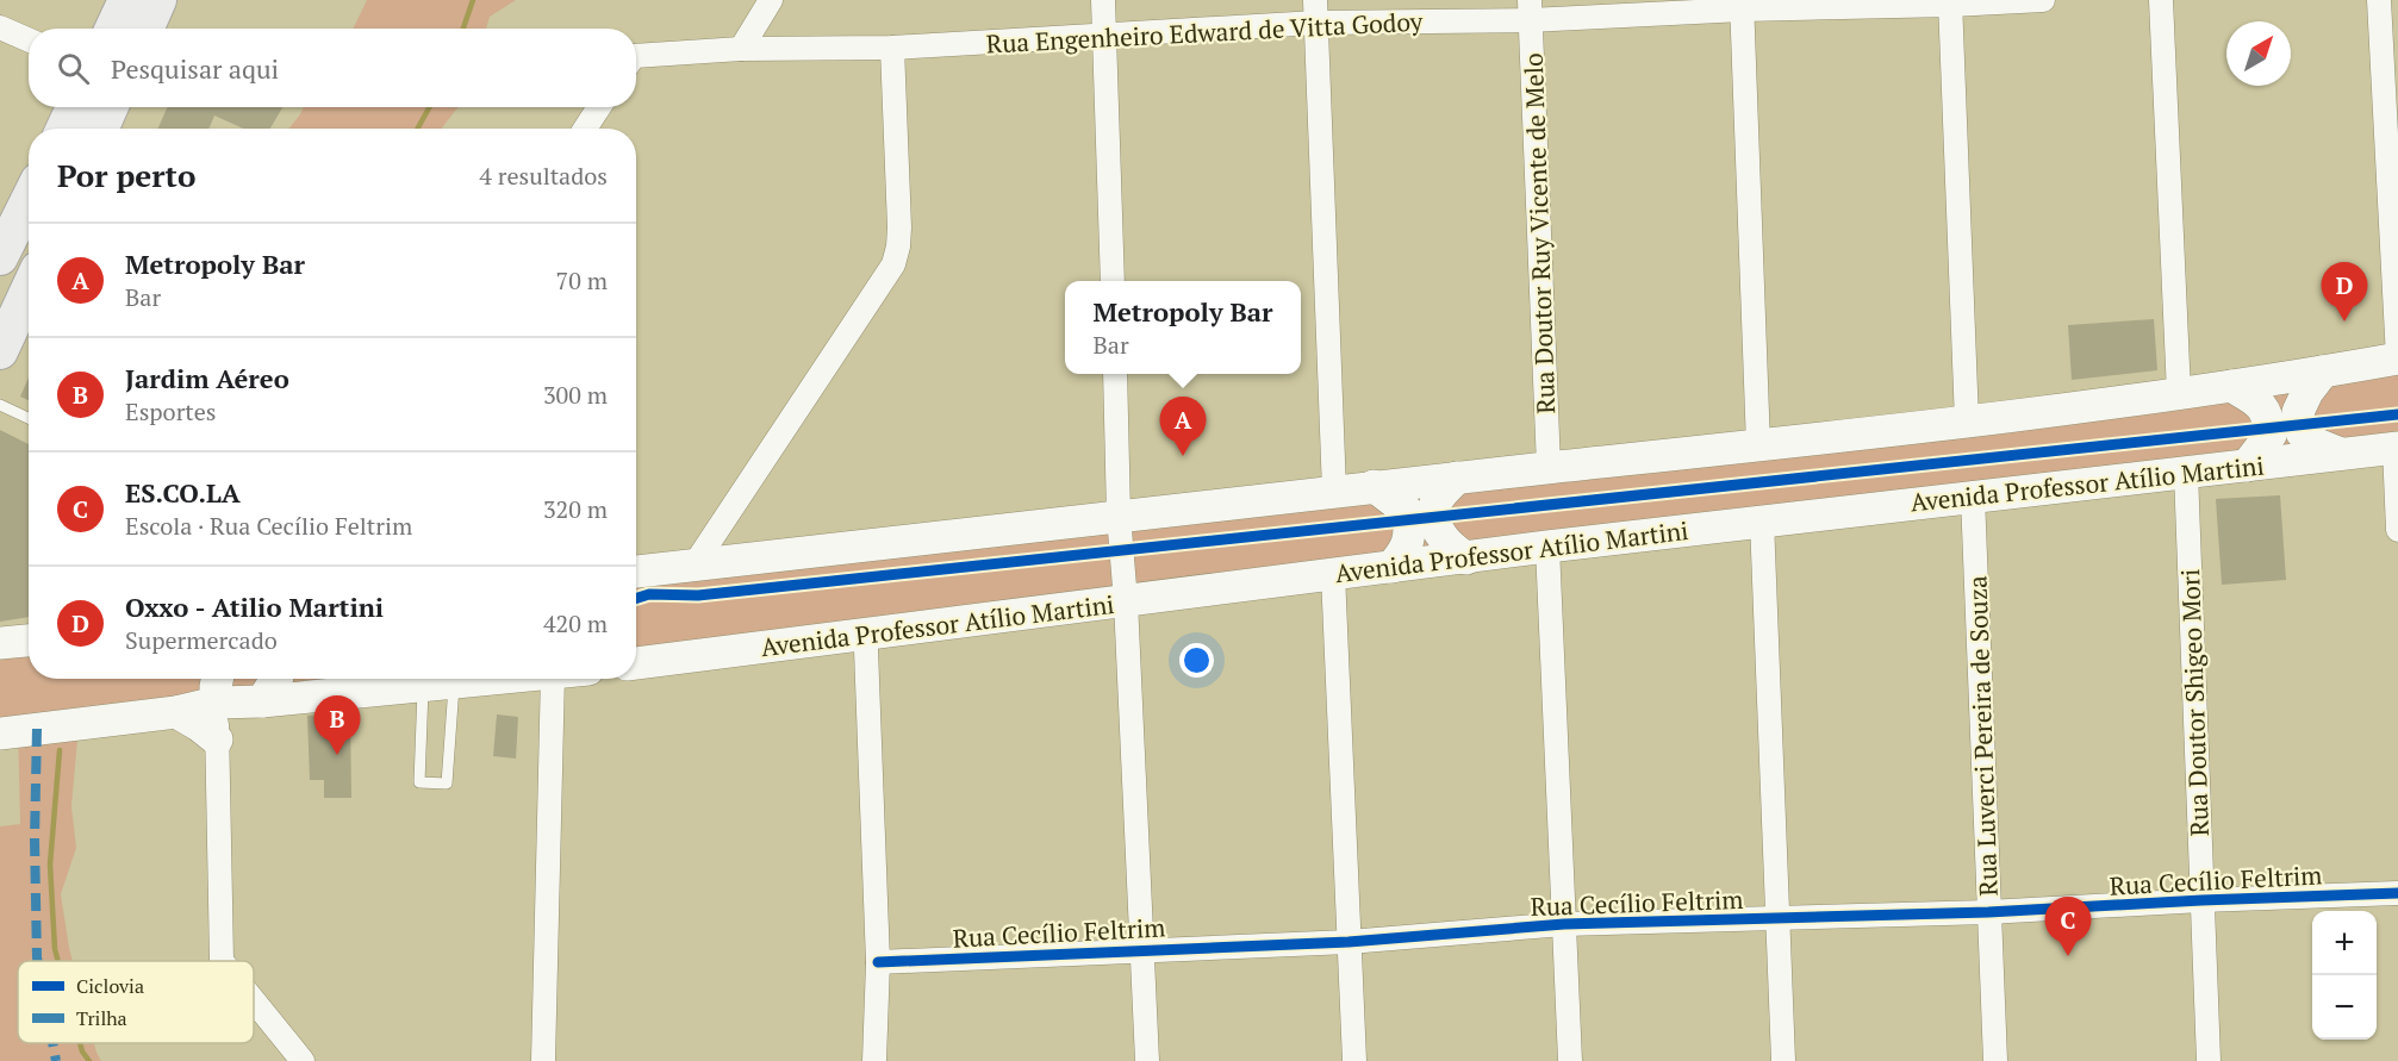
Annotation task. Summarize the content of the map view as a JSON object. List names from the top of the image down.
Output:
{
  "streets": {
    "main road": ["Avenida Professor Atílio Martini"],
    "street": [
      "Rua Engenheiro Edward de Vitta Godoy",
      "Rua Doutor Ruy Vicente de Melo",
      "Rua Doutor Shigeo Mori",
      "Rua Luverci Pereira de Souza",
      "Rua Cecílio Feltrim"
    ]
  },
  "crossings": [
    ["Rua Engenheiro Edward de Vitta Godoy", "Rua Doutor Ruy Vicente de Melo"],
    ["Avenida Professor Atílio Martini", "Rua Doutor Shigeo Mori"],
    ["Avenida Professor Atílio Martini", "Rua Luverci Pereira de Souza"],
    ["Rua Doutor Shigeo Mori", "Rua Cecílio Feltrim"],
    ["Rua Luverci Pereira de Souza", "Rua Cecílio Feltrim"]
  ],
  "legend": ["Ciclovia", "Trilha"],
  "north": "top right",
  "page": {
    "search": "Pesquisar aqui",
    "heading": ["Por perto", "4 resultados"],
    "list": [
      {
        "mark": "A",
        "name": "Metropoly Bar",
        "note": "Bar",
        "value": "70 m"
      },
      {
        "mark": "B",
        "name": "Jardim Aéreo",
        "note": "Esportes",
        "value": "300 m"
      },
      {
        "mark": "C",
        "name": "ES.CO.LA",
        "note": "Escola · Rua Cecílio Feltrim",
        "value": "320 m"
      },
      {
        "mark": "D",
        "name": "Oxxo - Atilio Martini",
        "note": "Supermercado",
        "value": "420 m"
      }
    ],
    "pins": [
      "D",
      "A",
      "B",
      "C"
    ],
    "popup": ["Metropoly Bar", "Bar"],
    "map_buttons": ["+", "−"]
  }
}
